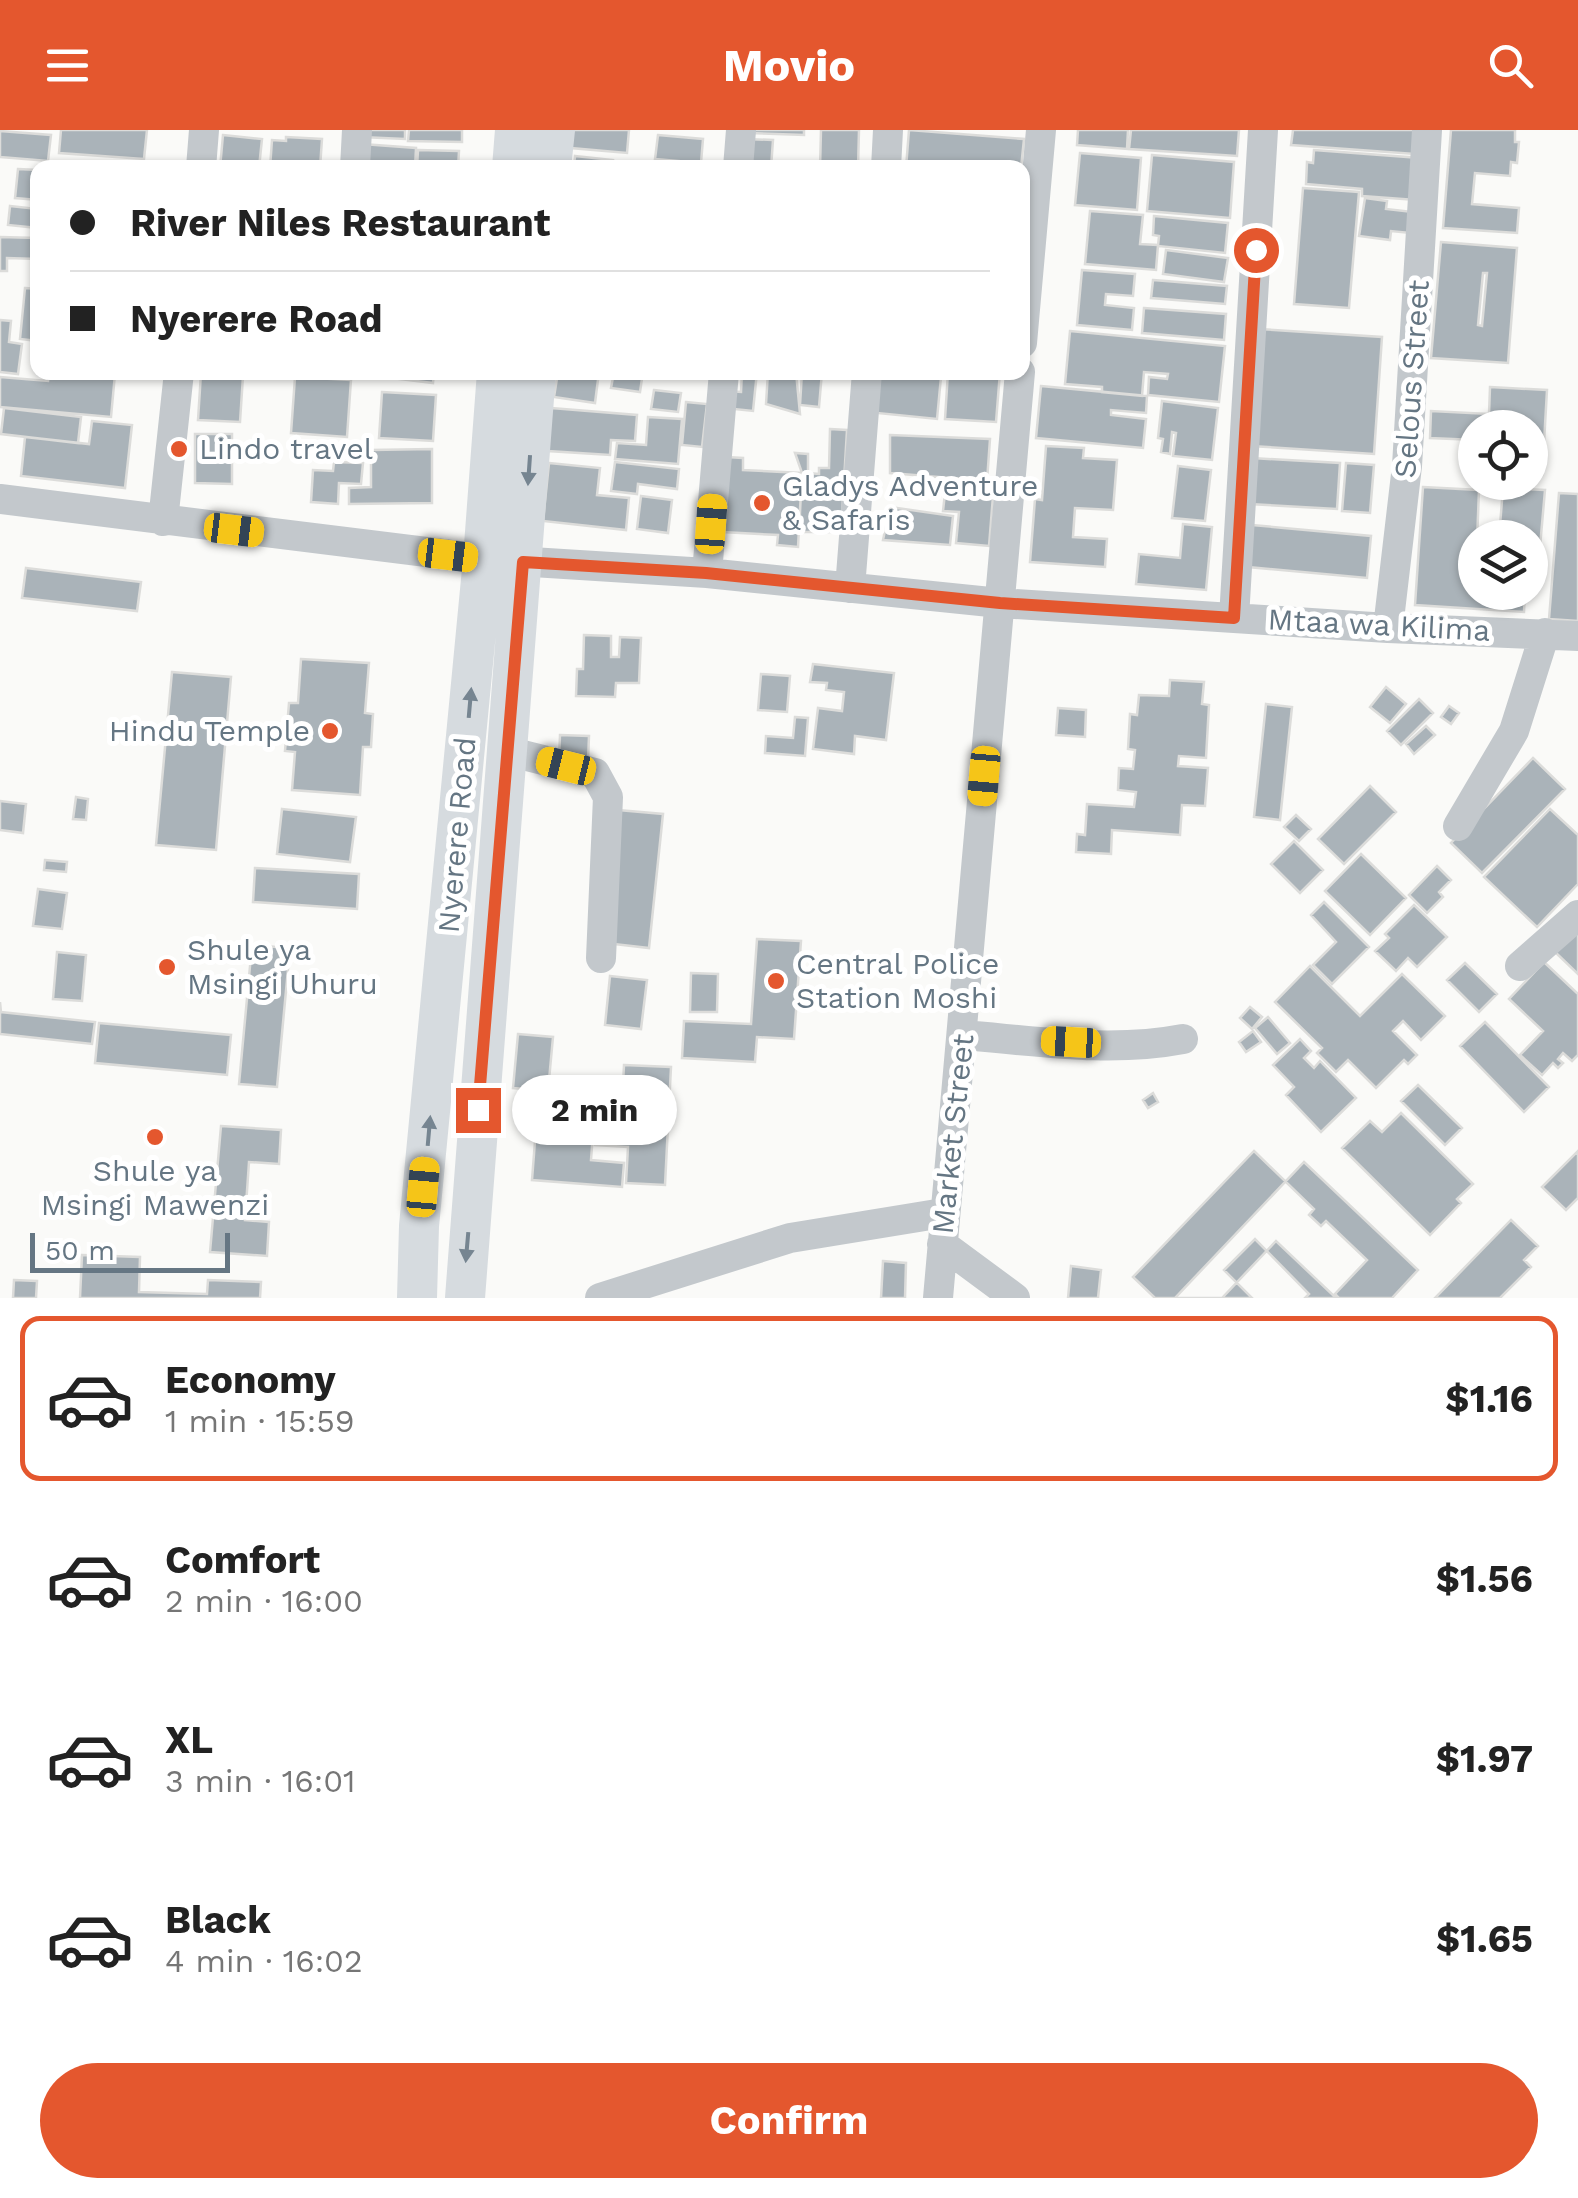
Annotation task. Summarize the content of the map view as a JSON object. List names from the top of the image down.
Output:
{
  "streets": {
    "main road": ["Nyerere Road"],
    "street": ["Selous Street", "Mtaa wa Kilima", "Market Street"]
  },
  "crossings": [
    ["Selous Street", "Mtaa wa Kilima"],
    ["Mtaa wa Kilima", "Nyerere Road"],
    ["Mtaa wa Kilima", "Market Street"]
  ],
  "places": [
    "Lindo travel",
    "Gladys Adventure & Safaris",
    "Hindu Temple",
    "Shule ya Msingi Uhuru",
    "Central Police Station Moshi",
    "Shule ya Msingi Mawenzi"
  ],
  "scale_bar": "50 m",
  "page": {
    "header": "Movio",
    "banner": ["River Niles Restaurant", "Nyerere Road"],
    "bubble": "2 min",
    "scale": "50 m",
    "list": [
      {
        "name": "Economy",
        "note": "1 min · 15:59",
        "value": "$1.16"
      },
      {
        "name": "Comfort",
        "note": "2 min · 16:00",
        "value": "$1.56"
      },
      {
        "name": "XL",
        "note": "3 min · 16:01",
        "value": "$1.97"
      },
      {
        "name": "Black",
        "note": "4 min · 16:02",
        "value": "$1.65"
      }
    ],
    "buttons": "Confirm"
  }
}
